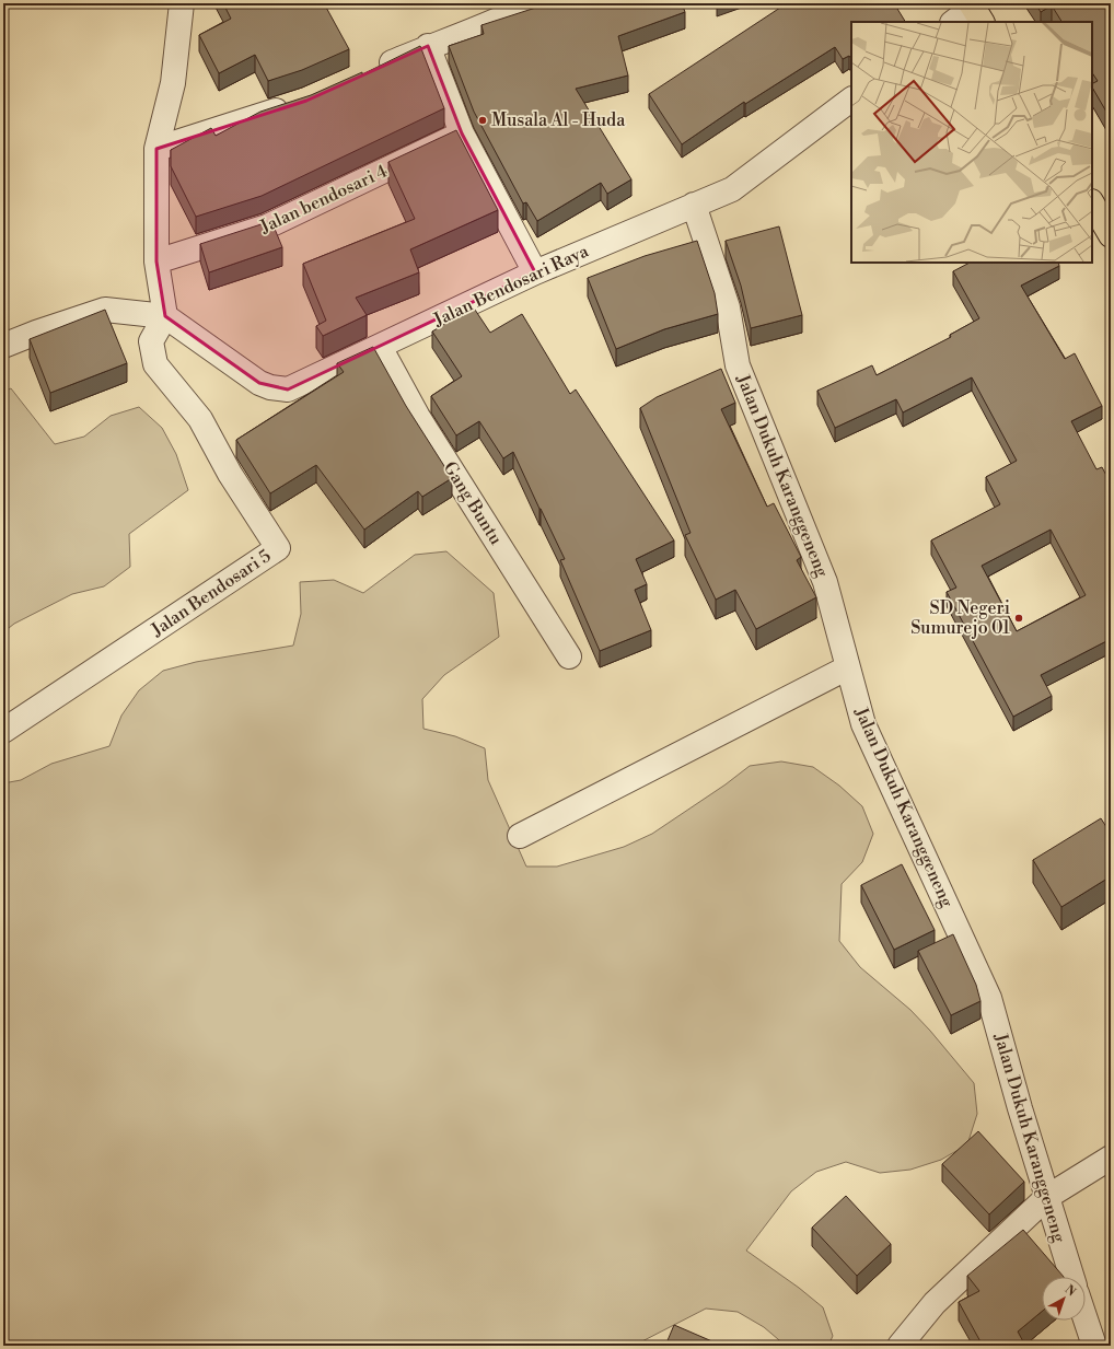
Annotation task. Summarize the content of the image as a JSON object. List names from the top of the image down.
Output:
{
  "streets": {
    "street": [
      "Jalan bendosari 4",
      "Jalan Bendosari Raya",
      "Jalan Dukuh Karanggeneng",
      "Gang Buntu",
      "Jalan Bendosari 5"
    ]
  },
  "crossings": [
    ["Jalan Bendosari Raya", "Jalan Dukuh Karanggeneng"],
    ["Jalan Bendosari Raya", "Gang Buntu"],
    ["Jalan Bendosari Raya", "Jalan Bendosari 5"]
  ],
  "places": ["Musala Al - Huda", "SD Negeri Sumurejo 01"],
  "north": "top right"
}
